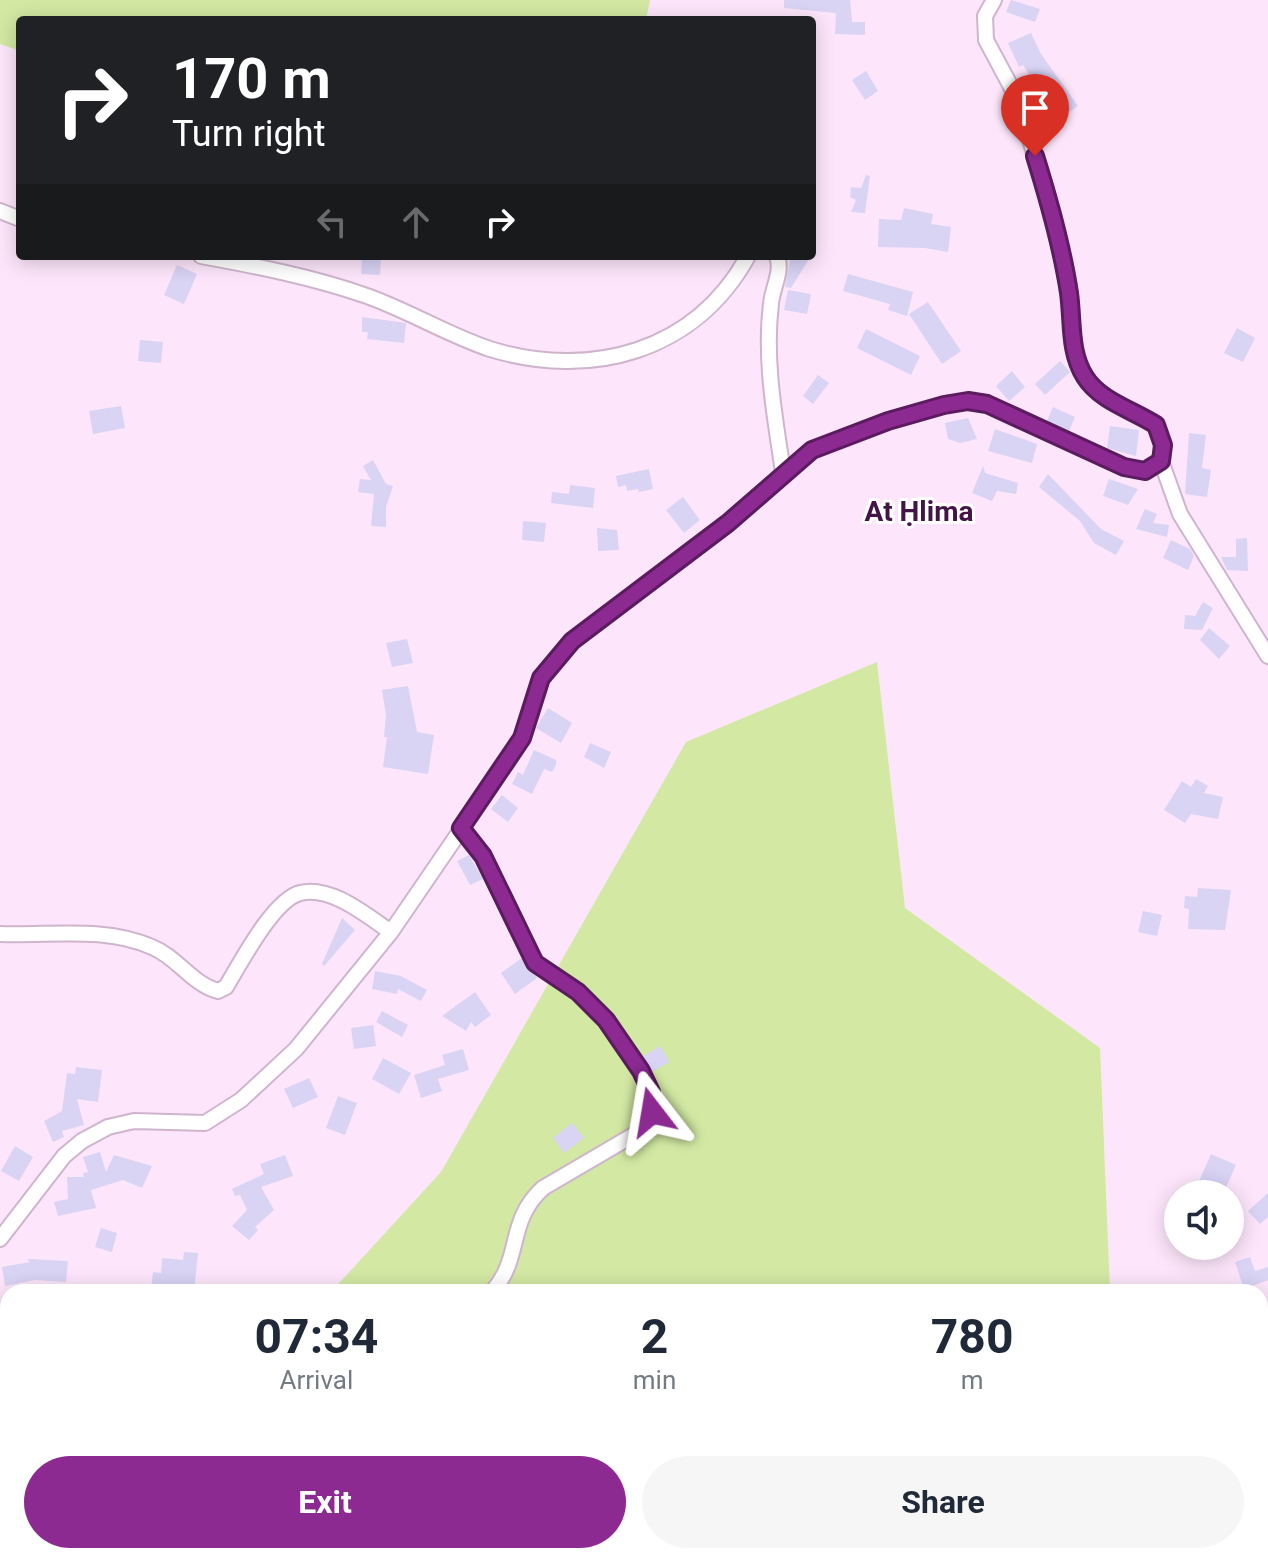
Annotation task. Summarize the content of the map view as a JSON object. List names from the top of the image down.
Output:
{
  "districts": ["At Ḥlima"],
  "page": {
    "turn": ["170 m", "Turn right"],
    "eta": [
      "07:34",
      "Arrival",
      "2",
      "min",
      "780",
      "m"
    ],
    "buttons": ["Exit", "Share"]
  }
}
